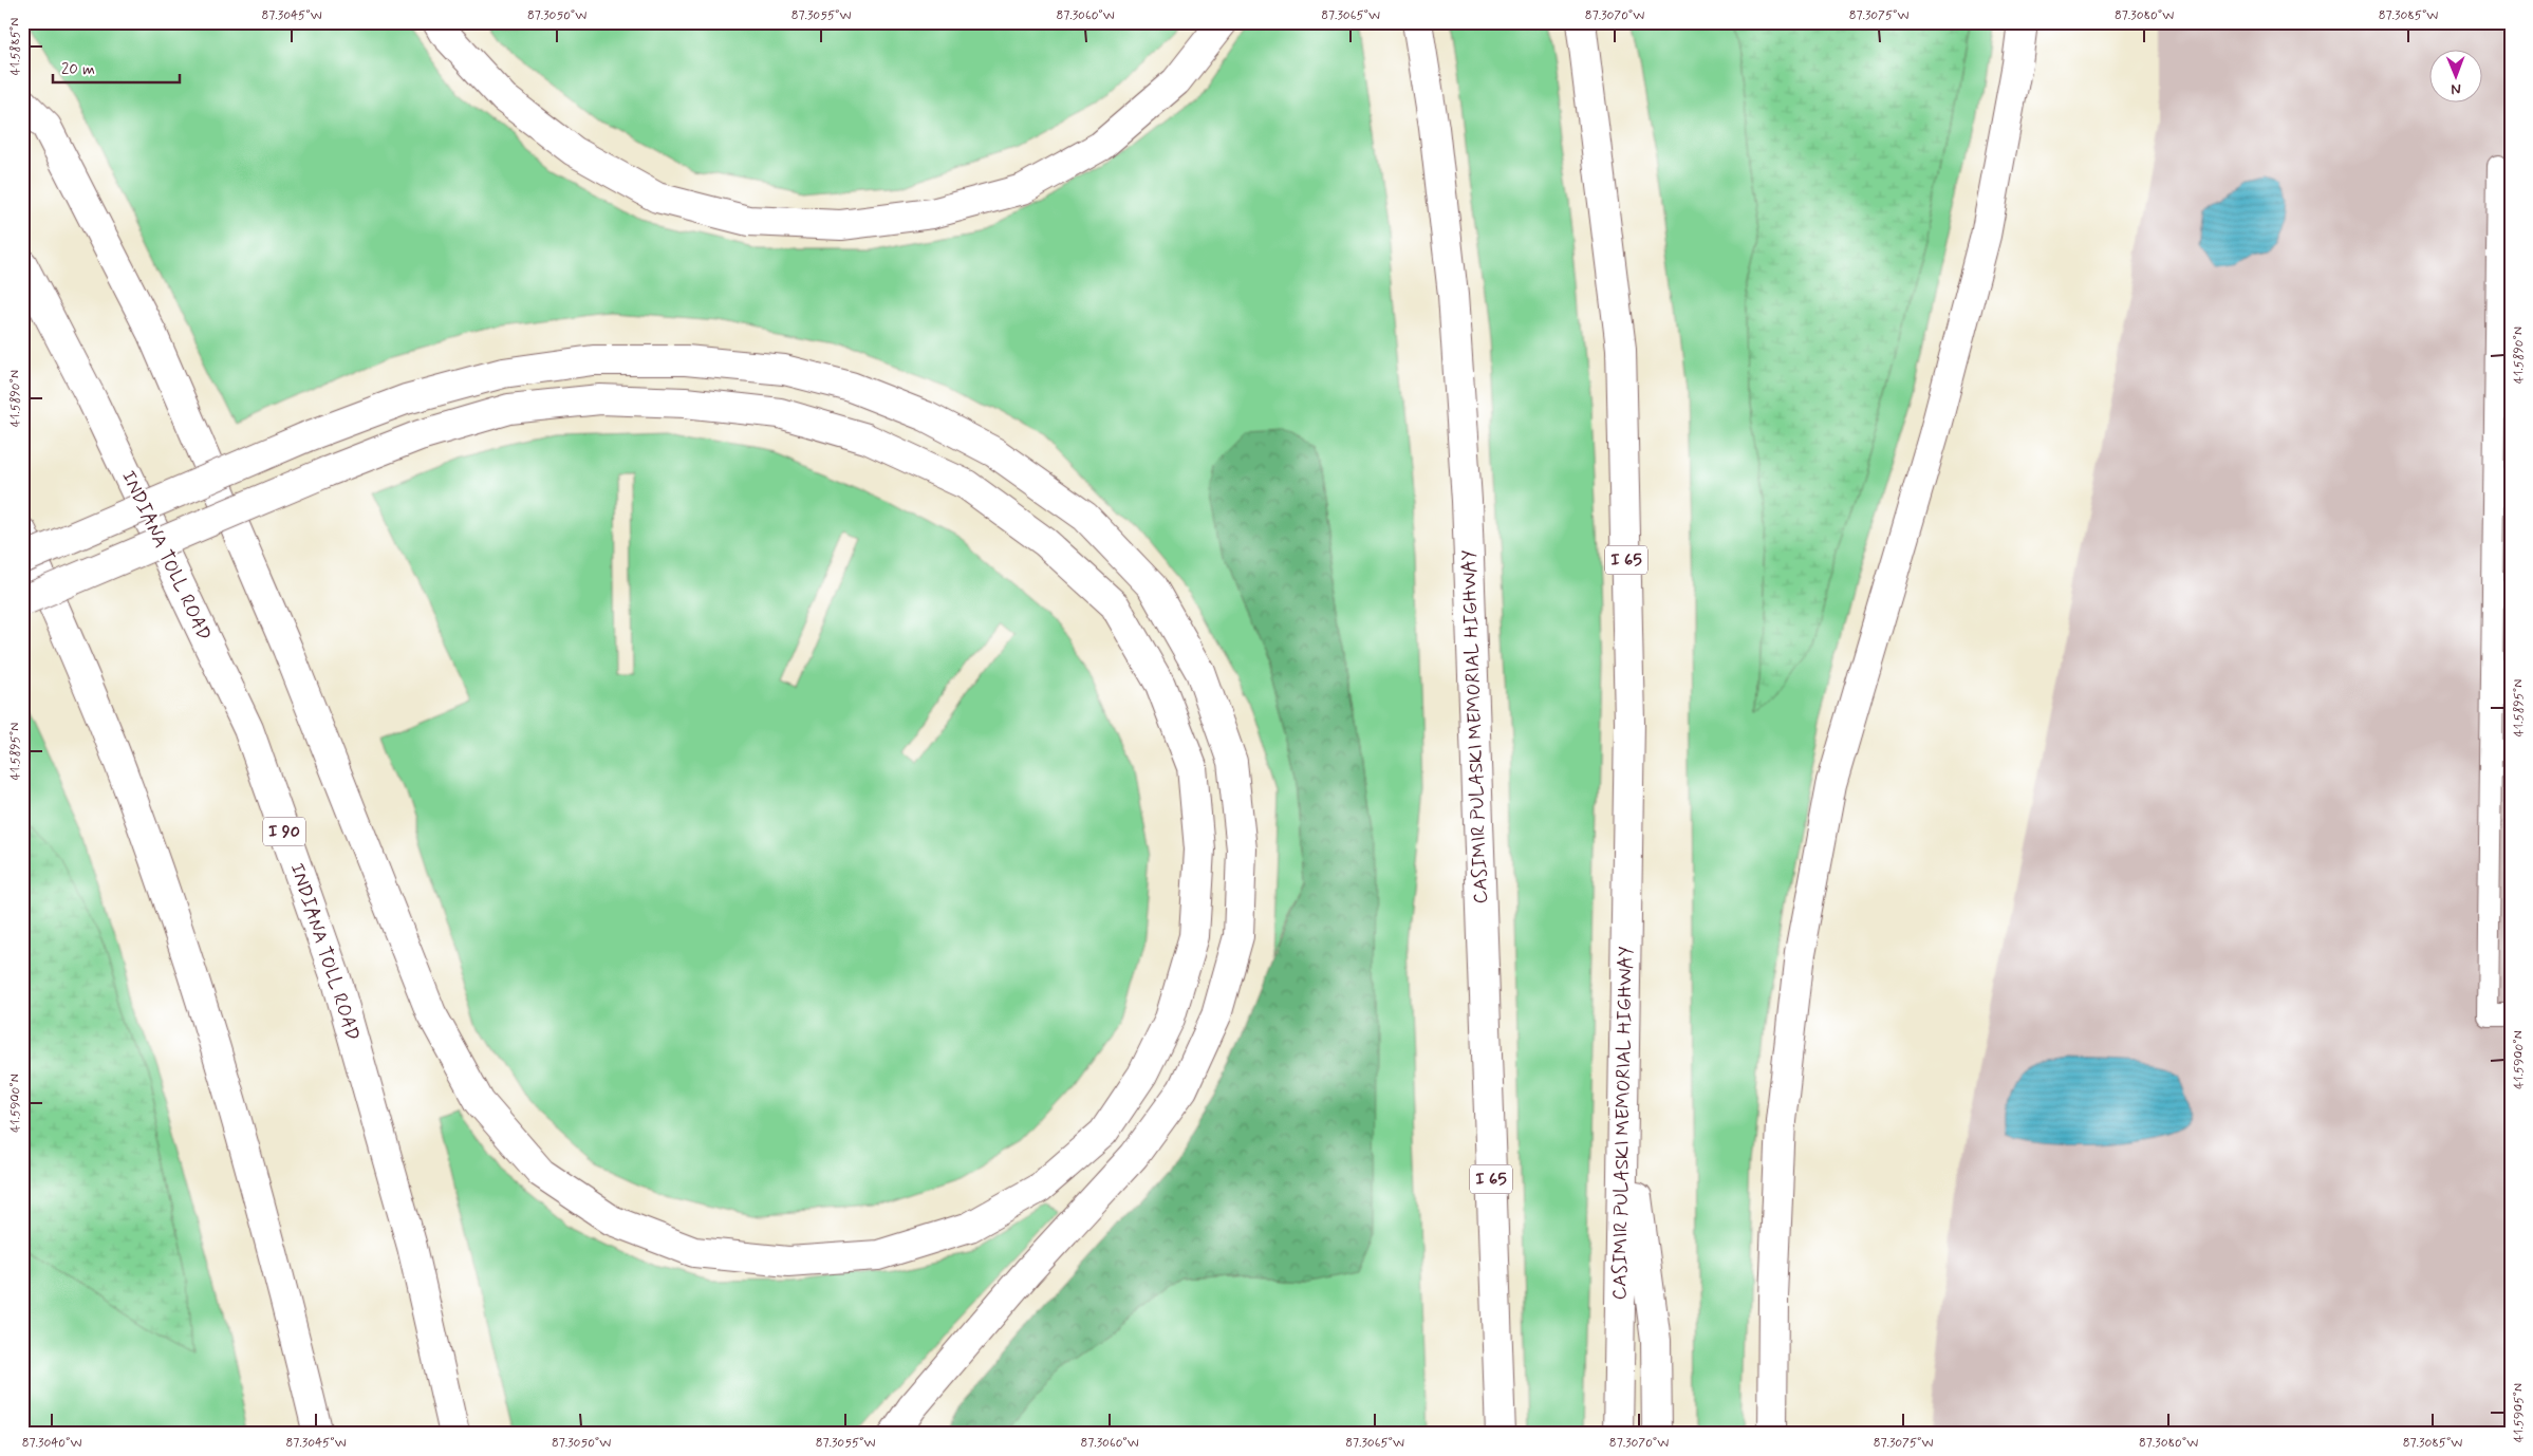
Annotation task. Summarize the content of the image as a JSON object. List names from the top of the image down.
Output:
{
  "streets": {
    "highway": [
      "INDIANA TOLL ROAD",
      "I 65",
      "CASIMIR PULASKI MEMORIAL HIGHWAY",
      "I 90"
    ]
  },
  "scale_bar": "20 m",
  "north": "bottom",
  "coordinates": [
    "87.3045°W",
    "87.3050°W",
    "87.3055°W",
    "87.3060°W",
    "87.3065°W",
    "87.3070°W",
    "87.3075°W",
    "87.3080°W",
    "87.3085°W",
    "41.5885°N",
    "41.5890°N",
    "41.5895°N",
    "41.5900°N",
    "41.5905°N",
    "87.3040°W"
  ]
}
